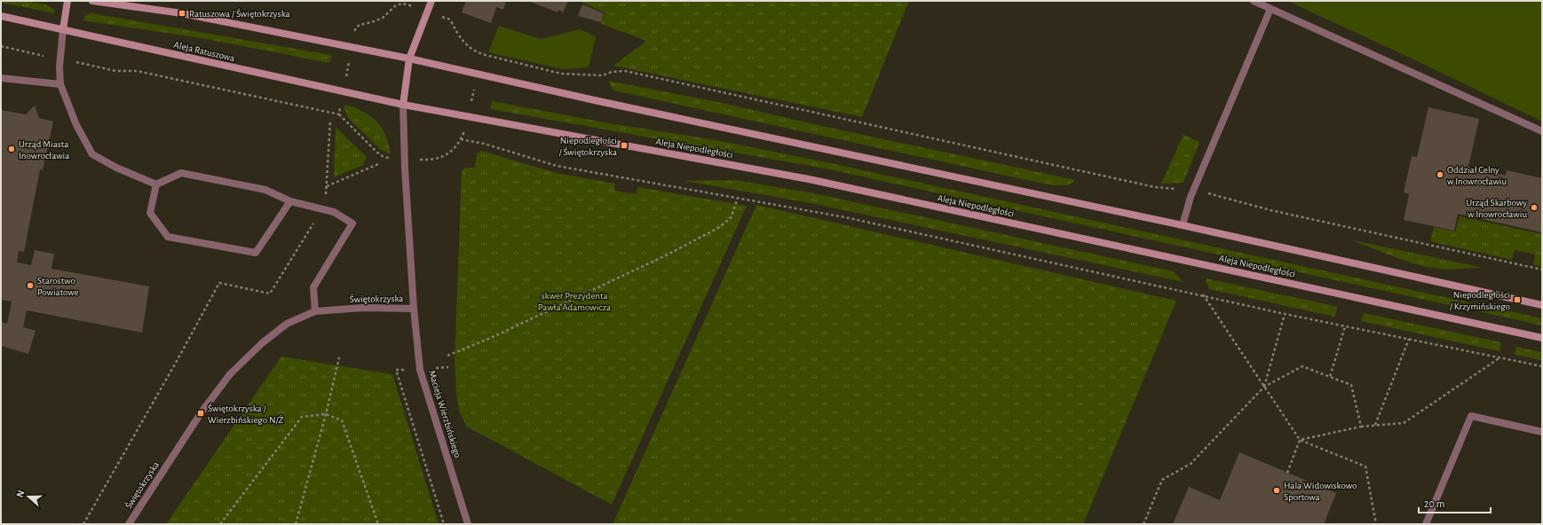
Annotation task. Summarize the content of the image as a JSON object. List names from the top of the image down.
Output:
{
  "streets": {
    "street": [
      "Aleja Ratuszowa",
      "Aleja Niepodległości",
      "Świętokrzyska",
      "Macieja Wierzbińskiego"
    ]
  },
  "crossings": [
    ["Aleja Ratuszowa", "Aleja Niepodległości"],
    ["Aleja Ratuszowa", "Świętokrzyska"],
    ["Aleja Niepodległości", "Świętokrzyska"],
    ["Świętokrzyska", "Macieja Wierzbińskiego"]
  ],
  "parks": ["skwer Prezydenta Pawła Adamowicza"],
  "places": {
    "transit": [
      "Ratuszowa / Świętokrzyska",
      "Niepodległości / Świętokrzyska",
      "Niepodległości / Krzymińskiego",
      "Świętokrzyska / Wierzbińskiego N/Ż"
    ],
    "other": [
      "Urząd Miasta Inowrocławia",
      "Oddział Celny w Inowrocławiu",
      "Urząd Skarbowy w Inowrocławiu",
      "Starostwo Powiatowe",
      "Hala Widowiskowo Sportowa"
    ]
  },
  "scale_bar": "20 m",
  "north": "left"
}
